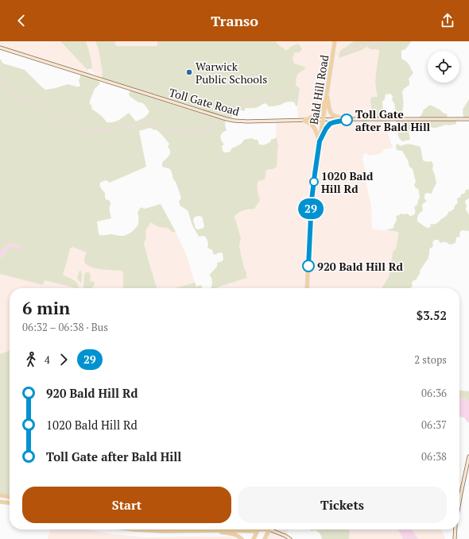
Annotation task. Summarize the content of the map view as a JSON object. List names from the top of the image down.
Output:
{
  "streets": {
    "main road": ["Bald Hill Road", "Toll Gate Road"]
  },
  "crossings": [
    ["Bald Hill Road", "Toll Gate Road"]
  ],
  "places": [
    "Warwick Public Schools",
    "Toll Gate after Bald Hill",
    "1020 Bald Hill Rd",
    "920 Bald Hill Rd"
  ],
  "lines": ["bus line 29"],
  "page": {
    "header": "Transo",
    "on_map": "29",
    "heading": ["6 min", "06:32 – 06:38 · Bus", "$3.52"],
    "legs": ["4", "29", "2 stops"],
    "list": [
      {
        "name": "920 Bald Hill Rd",
        "value": "06:36"
      },
      {
        "name": "1020 Bald Hill Rd",
        "value": "06:37"
      },
      {
        "name": "Toll Gate after Bald Hill",
        "value": "06:38"
      }
    ],
    "buttons": ["Start", "Tickets"]
  }
}
